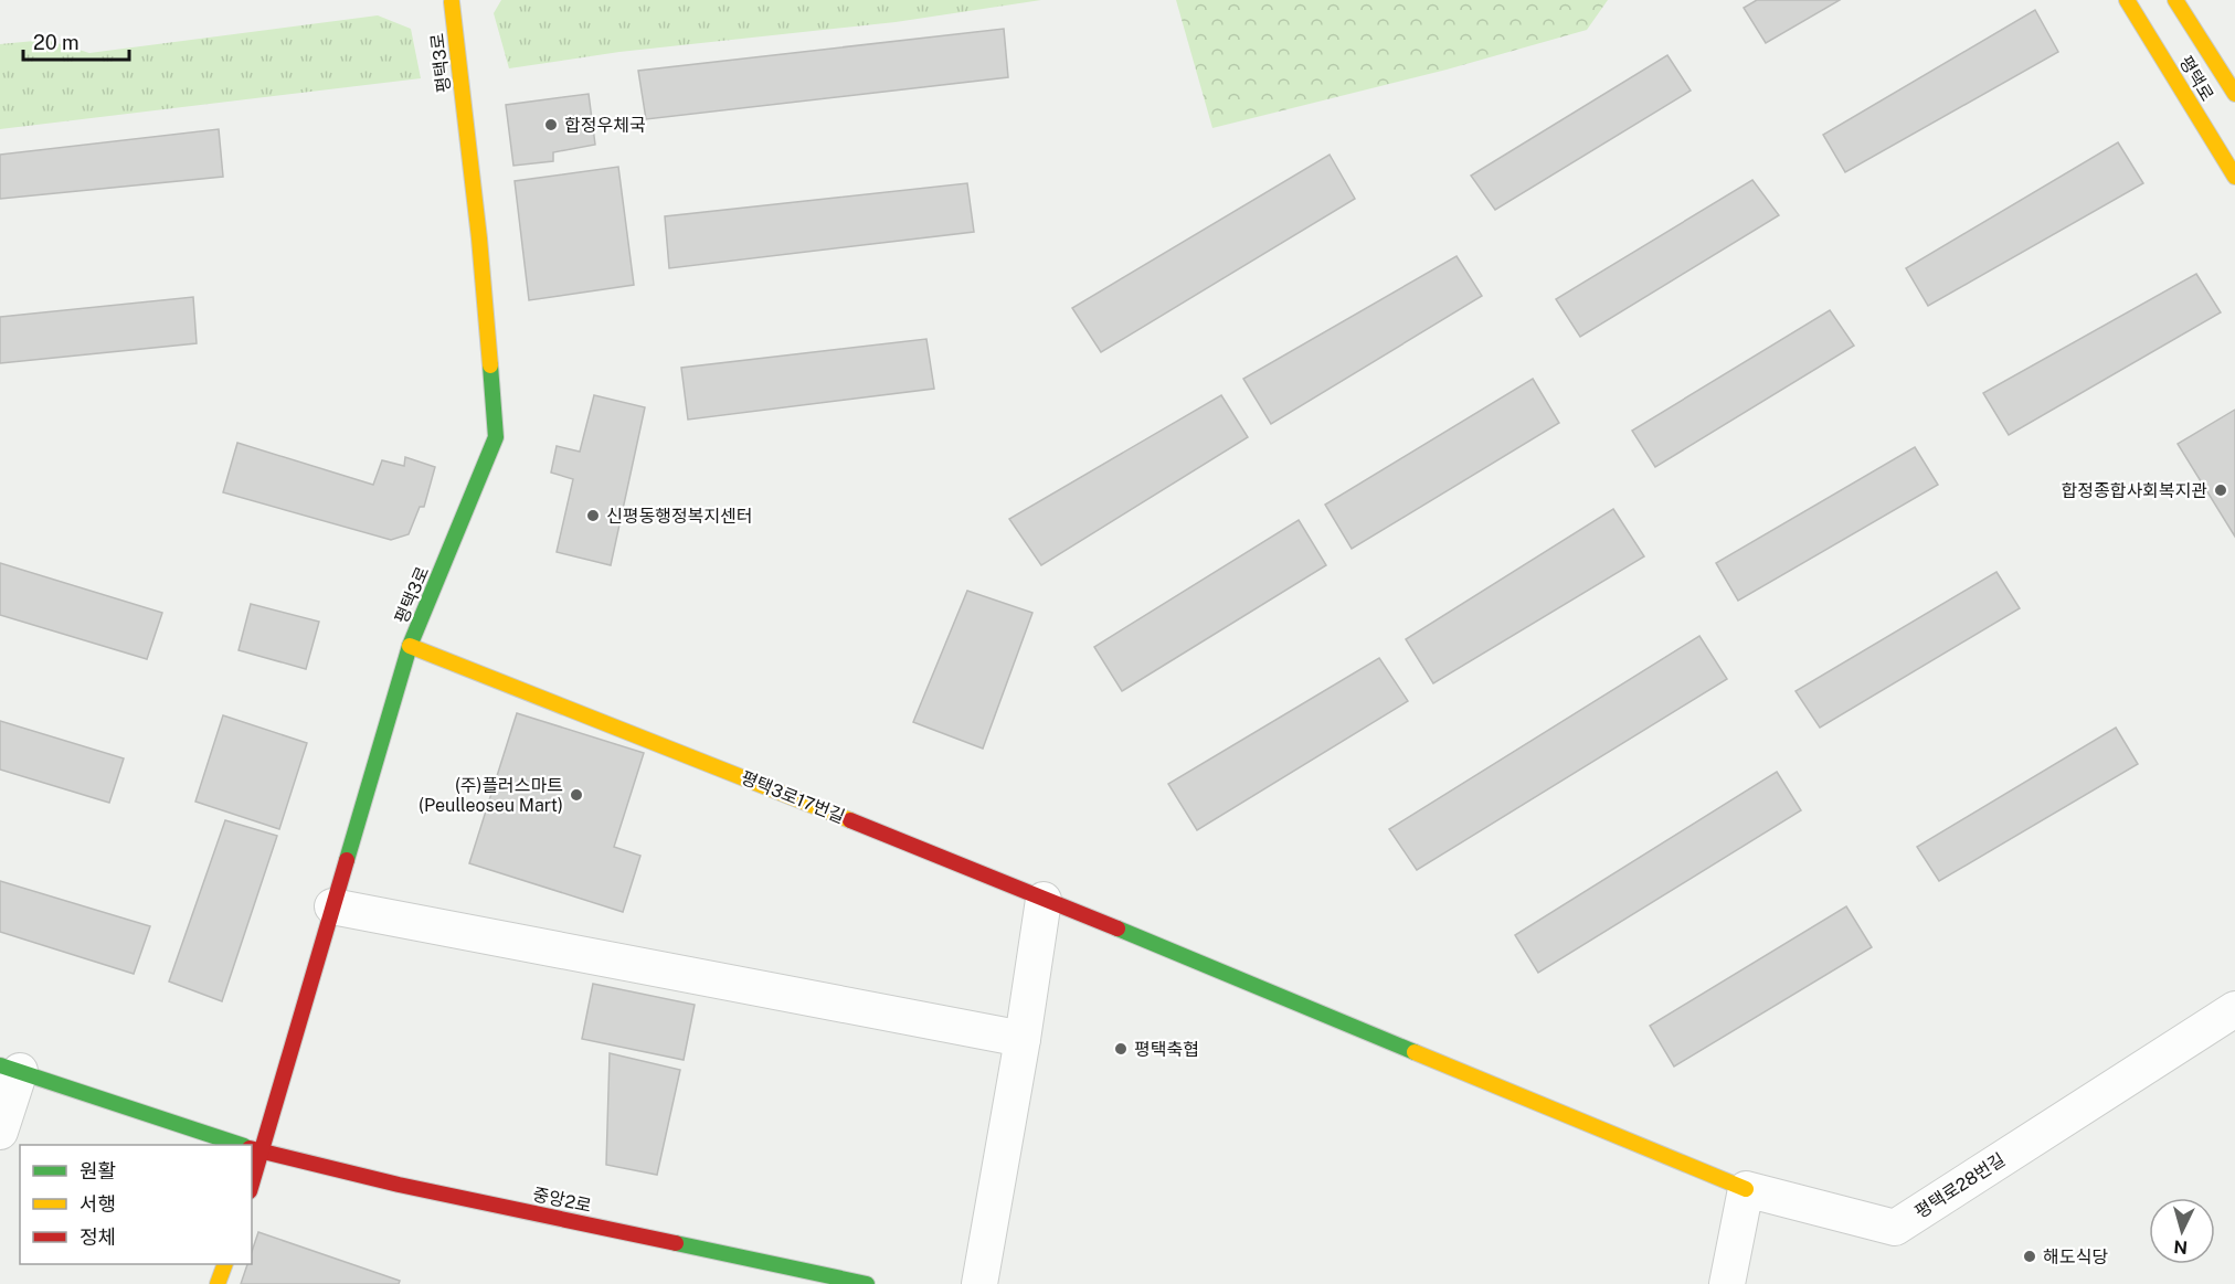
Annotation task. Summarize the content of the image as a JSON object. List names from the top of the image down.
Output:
{
  "streets": {
    "street": [
      "평택3로",
      "평택로",
      "평택3로17번길",
      "평택로28번길",
      "중앙2로"
    ]
  },
  "crossings": [
    ["평택3로", "평택3로17번길"],
    ["평택3로", "중앙2로"],
    ["평택3로17번길", "평택로28번길"]
  ],
  "places": [
    "합정우체국",
    "합정종합사회복지관",
    "신평동행정복지센터",
    "(주)플러스마트 (Peulleoseu Mart)",
    "평택축협",
    "해도식당"
  ],
  "legend": ["원활", "서행", "정체"],
  "scale_bar": "20 m",
  "north": "bottom"
}
